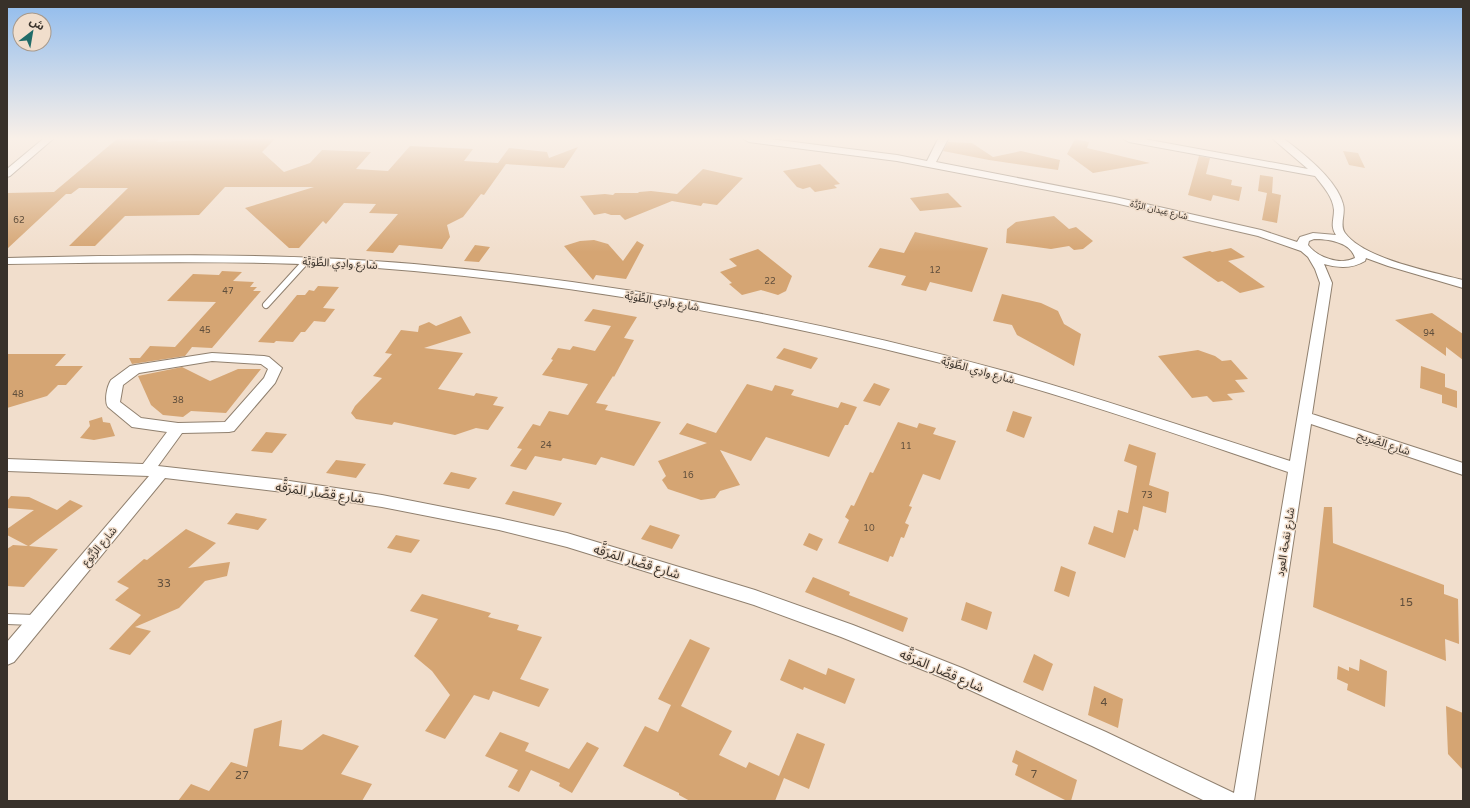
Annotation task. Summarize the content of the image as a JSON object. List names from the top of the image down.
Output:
{
  "streets": {
    "street": [
      "شارع عِيدان الرَّدَّة",
      "شارع وادِي الطِّوَيَّة",
      "شارع الصَّرِيح",
      "شارع قصَّار المَرَقَّه",
      "شارع نفحة العود",
      "شارع الرُّبُوع"
    ]
  },
  "crossings": [
    ["شارع وادِي الطِّوَيَّة", "شارع نفحة العود"],
    ["شارع الصَّرِيح", "شارع نفحة العود"],
    ["شارع قصَّار المَرَقَّه", "شارع الرُّبُوع"]
  ],
  "house_numbers": [
    "62",
    "12",
    "22",
    "47",
    "45",
    "94",
    "48",
    "38",
    "24",
    "11",
    "16",
    "73",
    "10",
    "33",
    "15",
    "4",
    "7",
    "27"
  ],
  "north": "top right"
}
